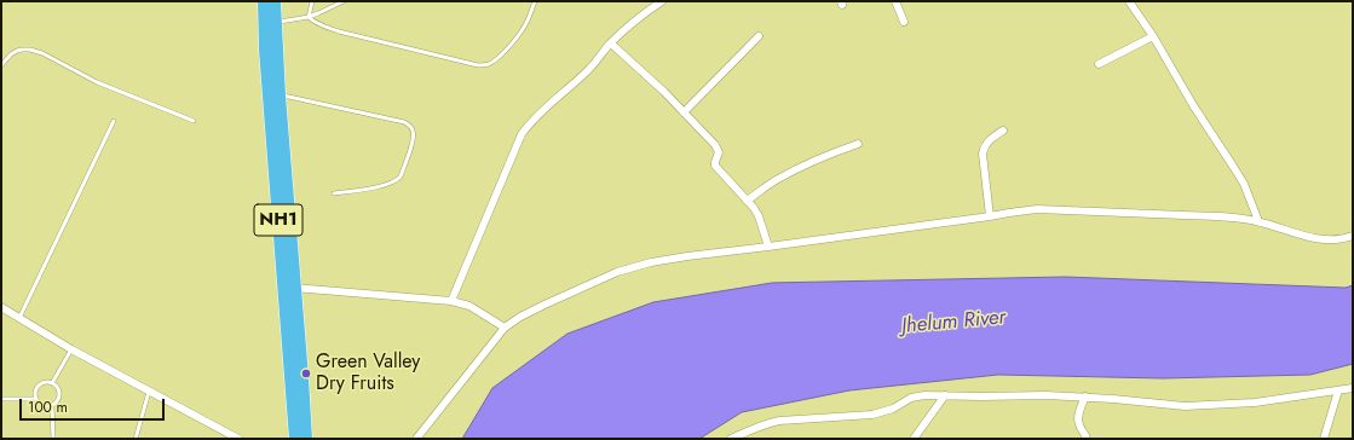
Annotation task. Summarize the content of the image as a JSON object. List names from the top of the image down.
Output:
{
  "streets": {
    "highway": ["NH1"]
  },
  "water": ["Jhelum River"],
  "places": ["Green Valley Dry Fruits"],
  "scale_bar": "100 m"
}
